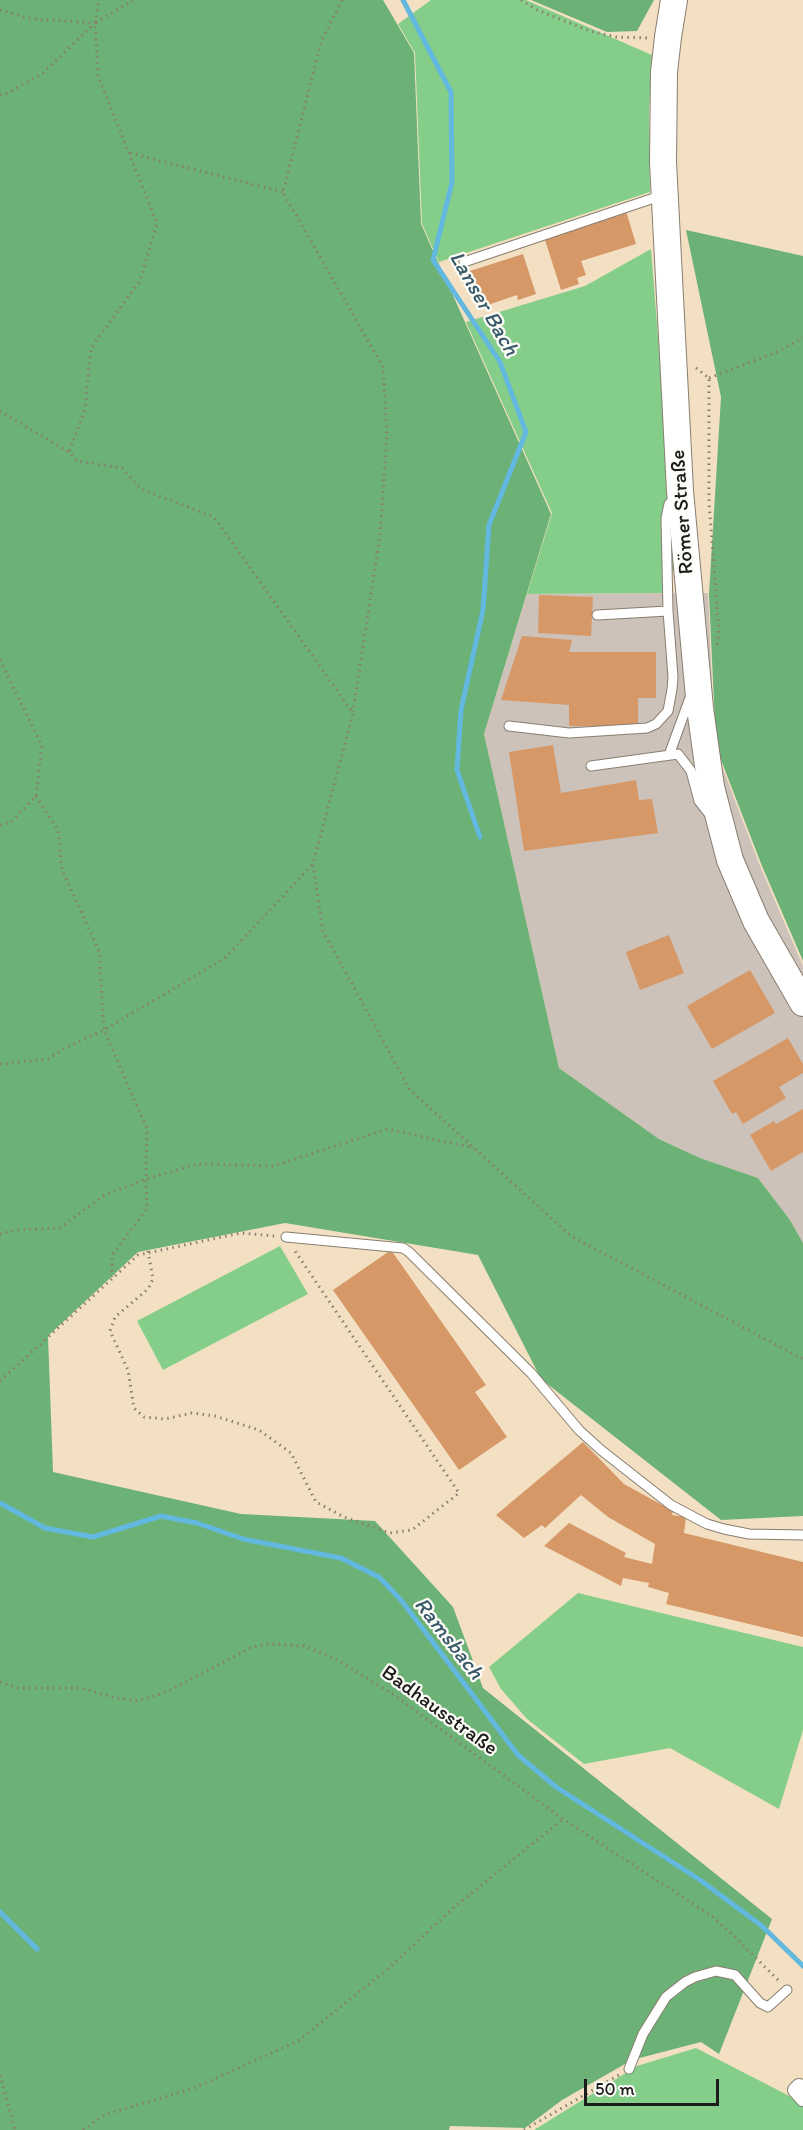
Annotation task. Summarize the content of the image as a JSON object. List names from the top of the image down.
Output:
{
  "streets": {
    "main road": ["Römer Straße"],
    "path": ["Badhausstraße"]
  },
  "water": ["Lanser Bach", "Ramsbach"],
  "scale_bar": "50 m"
}
